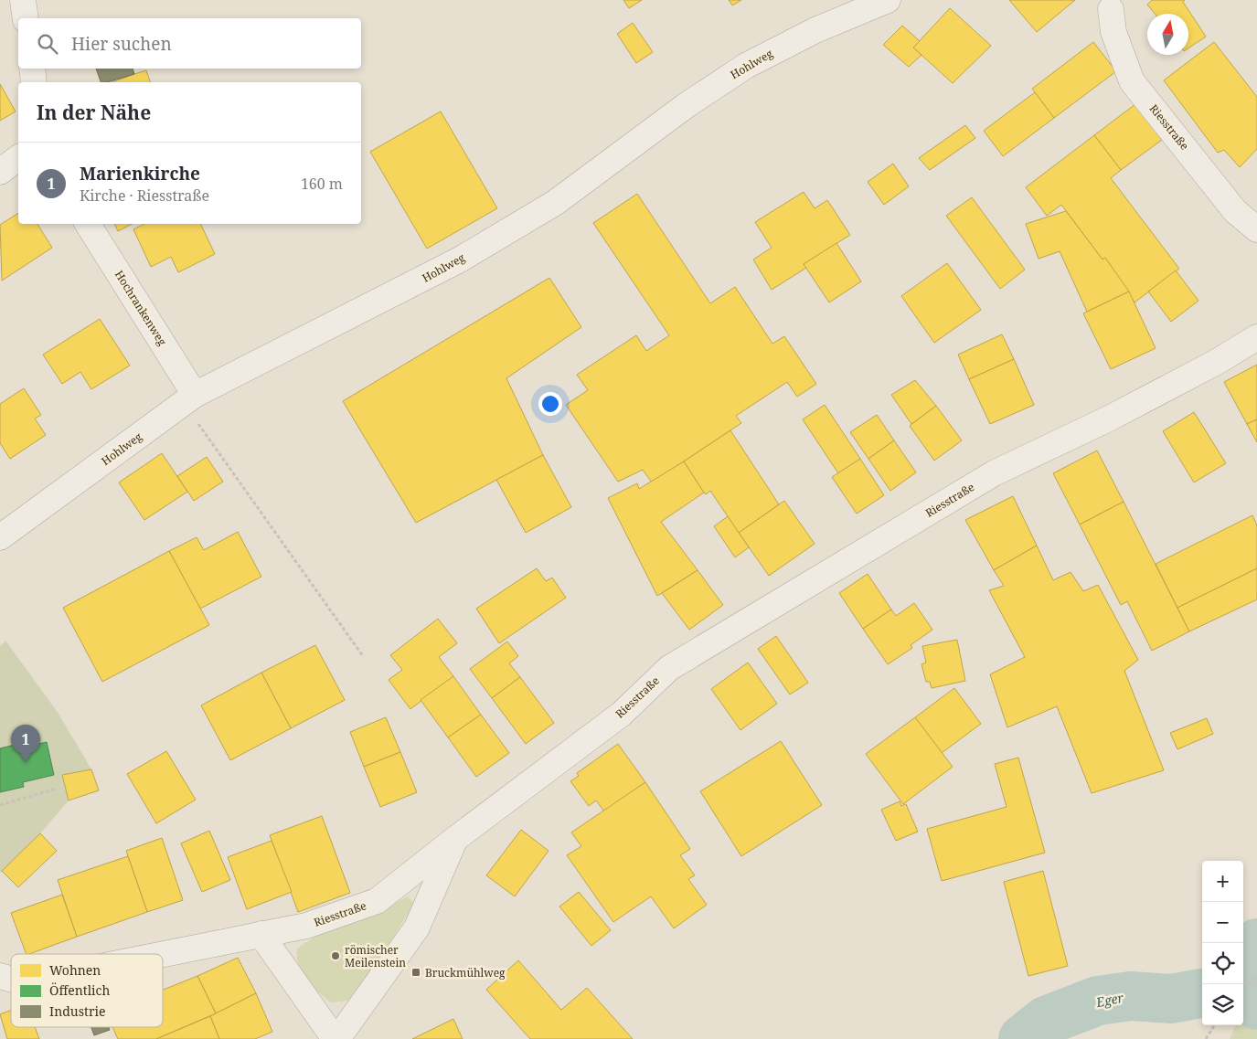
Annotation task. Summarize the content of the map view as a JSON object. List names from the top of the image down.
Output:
{
  "streets": {
    "street": ["Hohlweg", "Riesstraße", "Hochrankenweg"]
  },
  "crossings": [
    ["Hohlweg", "Hochrankenweg"]
  ],
  "water": ["Eger"],
  "places": {
    "other": ["römischer Meilenstein"],
    "transit": ["Bruckmühlweg"]
  },
  "legend": ["Wohnen", "Öffentlich", "Industrie"],
  "north": "top",
  "page": {
    "search": "Hier suchen",
    "heading": "In der Nähe",
    "list": [
      {
        "mark": "1",
        "name": "Marienkirche",
        "note": "Kirche · Riesstraße",
        "value": "160 m"
      }
    ],
    "pins": "1",
    "map_buttons": ["+", "−"]
  }
}
